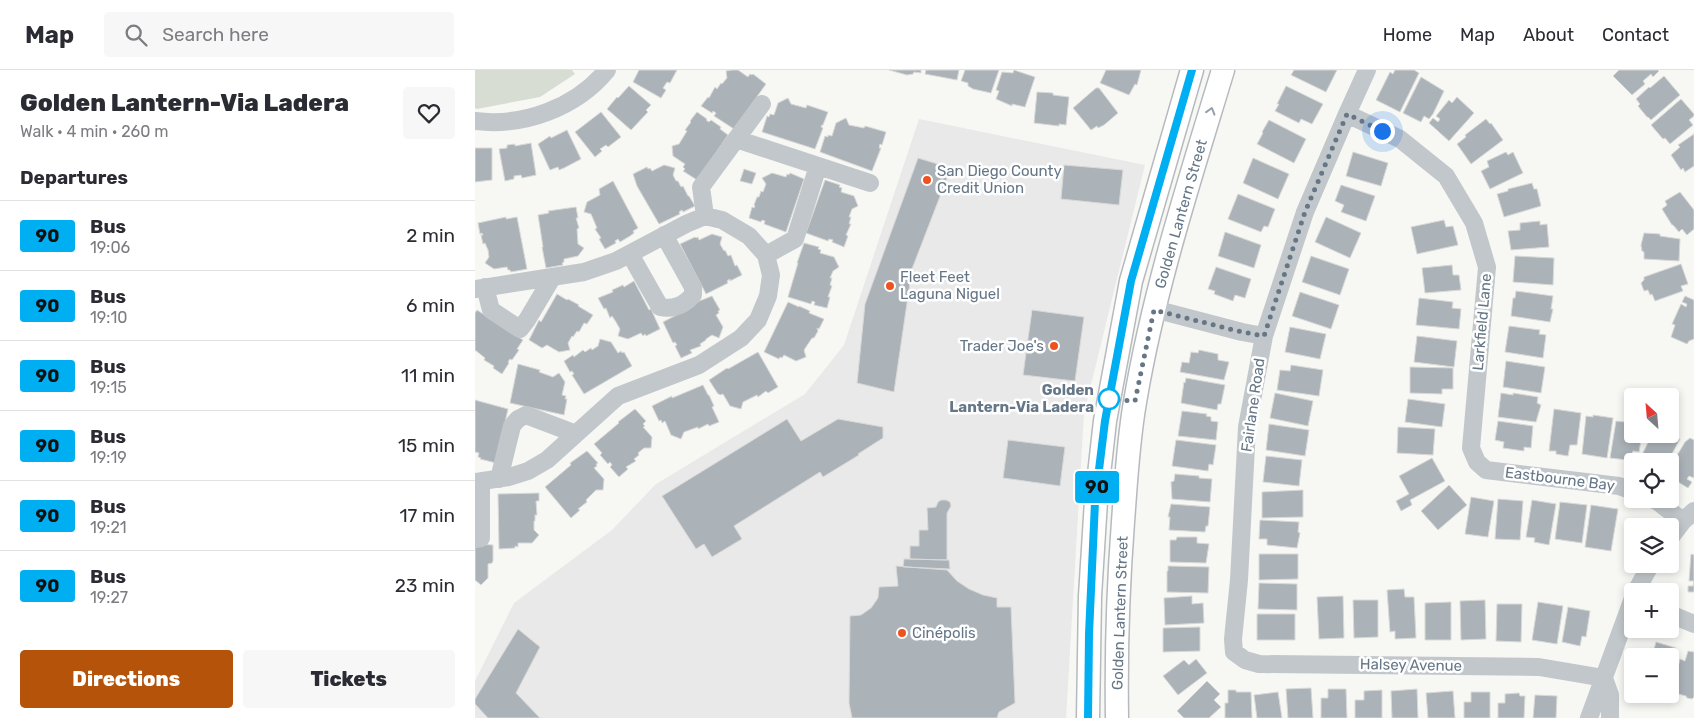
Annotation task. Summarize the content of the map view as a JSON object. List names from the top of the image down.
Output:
{
  "streets": {
    "main road": ["Golden Lantern Street"],
    "street": [
      "Larkfield Lane",
      "Fairlane Road",
      "Eastbourne Bay",
      "Halsey Avenue"
    ]
  },
  "crossings": [
    ["Larkfield Lane", "Fairlane Road"],
    ["Larkfield Lane", "Eastbourne Bay"],
    ["Fairlane Road", "Halsey Avenue"]
  ],
  "places": [
    "San Diego County Credit Union",
    "Fleet Feet Laguna Niguel",
    "Trader Joe's",
    "Golden Lantern-Via Ladera",
    "Cinépolis"
  ],
  "lines": ["bus line 90"],
  "north": "top left",
  "page": {
    "header": "Map",
    "search": "Search here",
    "nav": [
      "Home",
      "Map",
      "About",
      "Contact"
    ],
    "heading": [
      ["Golden Lantern-Via Ladera", "Walk · 4 min · 260 m"],
      "Departures"
    ],
    "on_map": "90",
    "list": [
      {
        "mark": "90",
        "name": "Bus",
        "note": "19:06",
        "value": "2 min"
      },
      {
        "mark": "90",
        "name": "Bus",
        "note": "19:10",
        "value": "6 min"
      },
      {
        "mark": "90",
        "name": "Bus",
        "note": "19:15",
        "value": "11 min"
      },
      {
        "mark": "90",
        "name": "Bus",
        "note": "19:19",
        "value": "15 min"
      },
      {
        "mark": "90",
        "name": "Bus",
        "note": "19:21",
        "value": "17 min"
      },
      {
        "mark": "90",
        "name": "Bus",
        "note": "19:27",
        "value": "23 min"
      }
    ],
    "map_buttons": ["+", "−"],
    "buttons": ["Directions", "Tickets"]
  }
}
